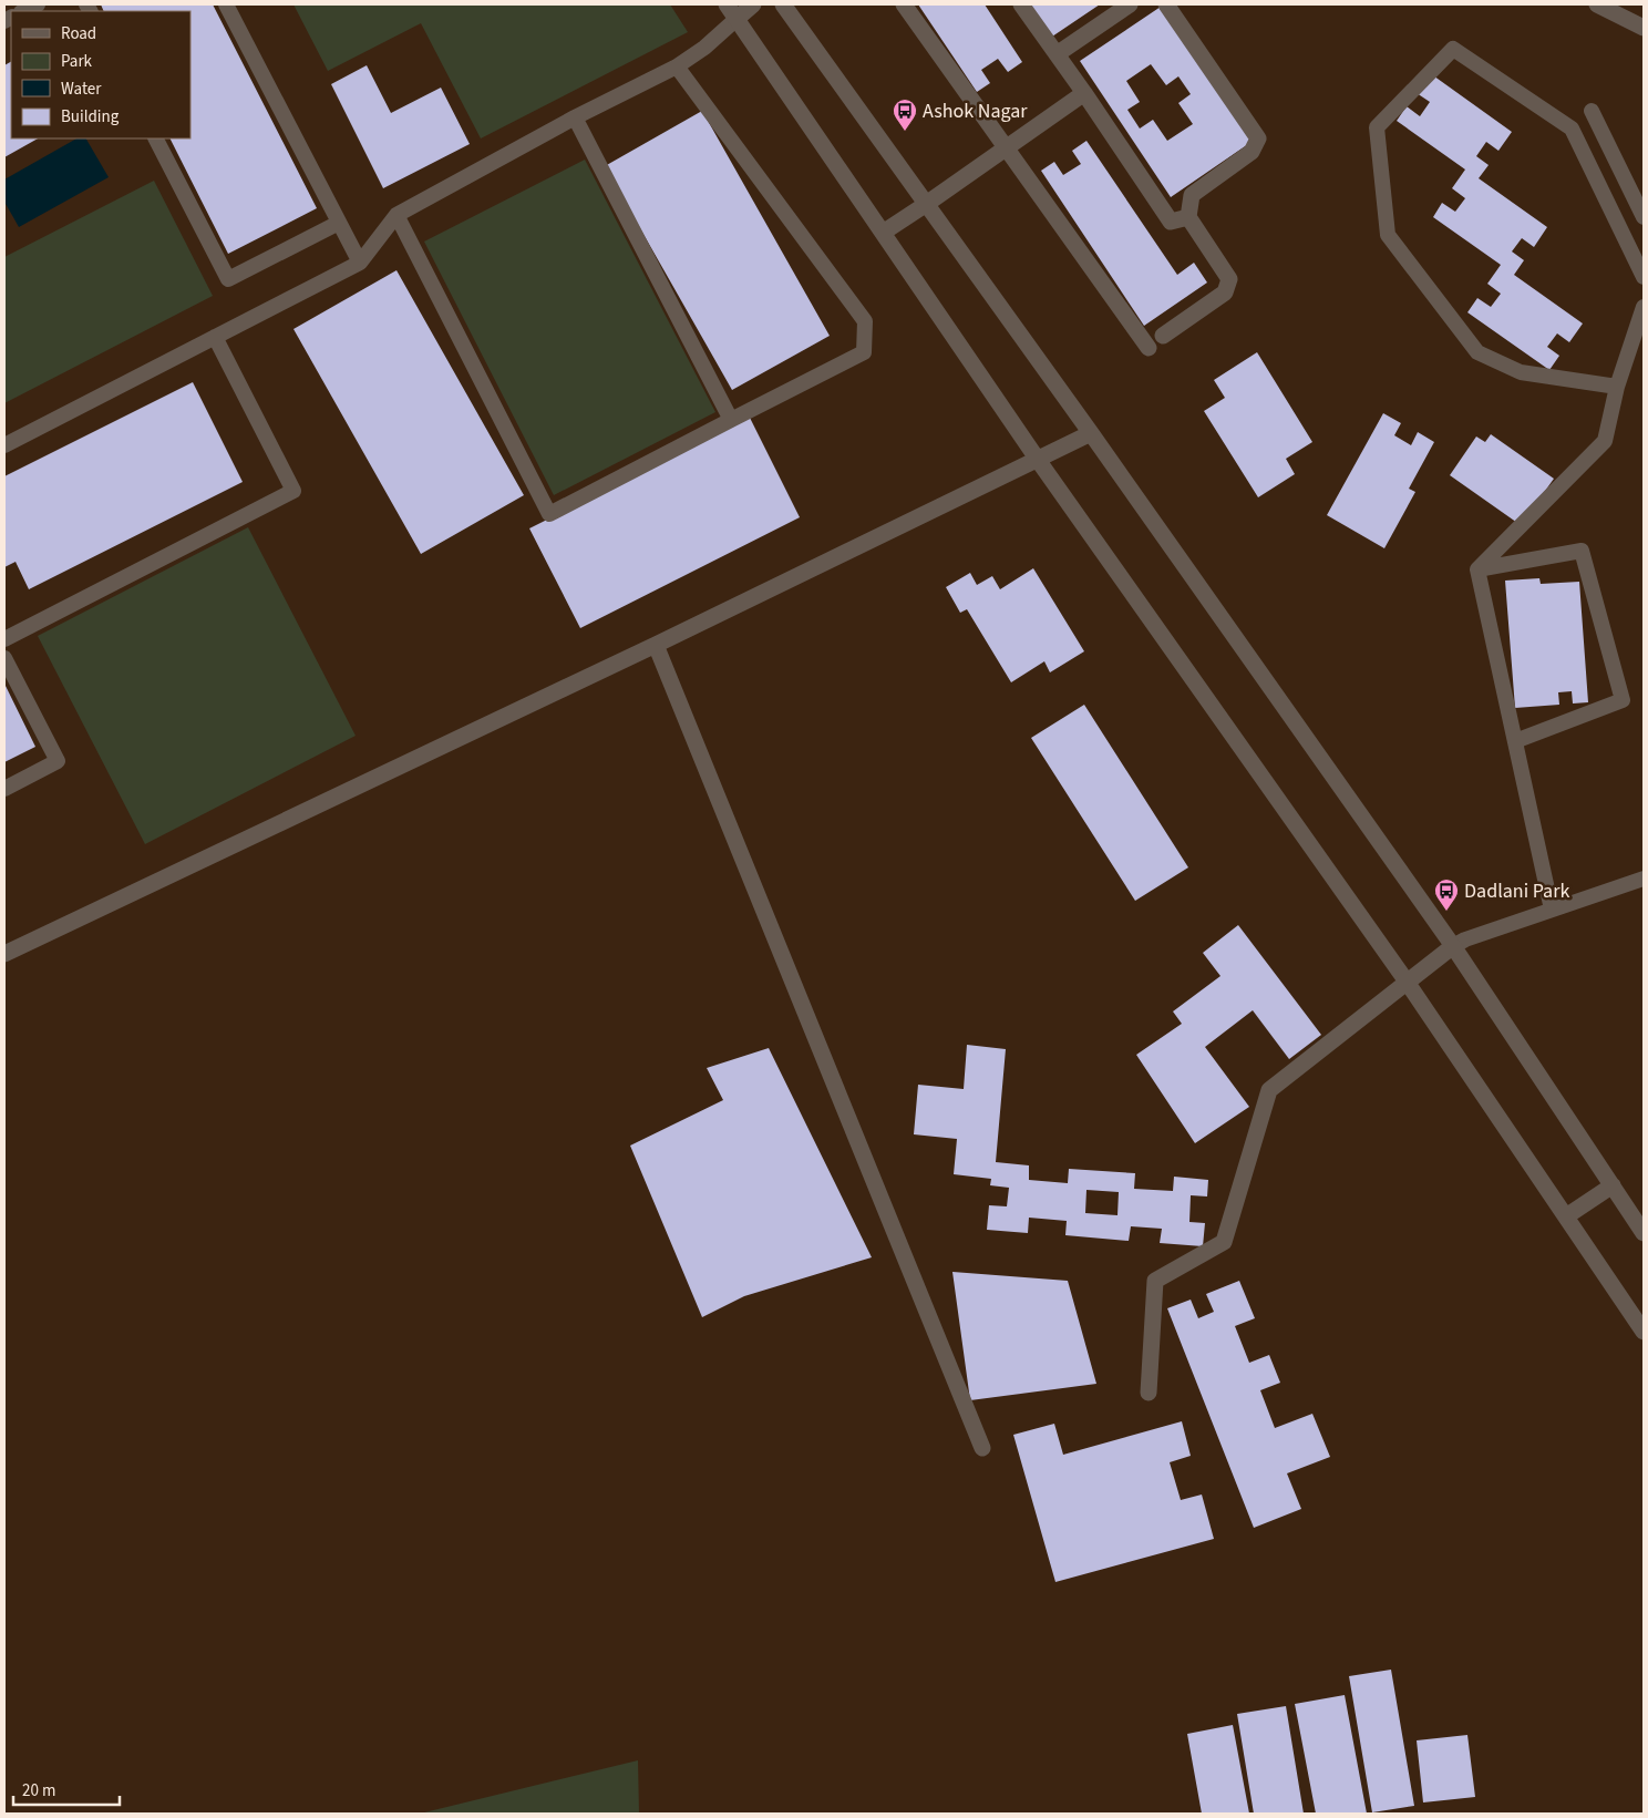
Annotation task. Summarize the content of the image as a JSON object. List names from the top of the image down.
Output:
{
  "places": {
    "bus stop": ["Ashok Nagar", "Dadlani Park"]
  },
  "legend": [
    "Road",
    "Park",
    "Water",
    "Building"
  ],
  "scale_bar": "20 m"
}
